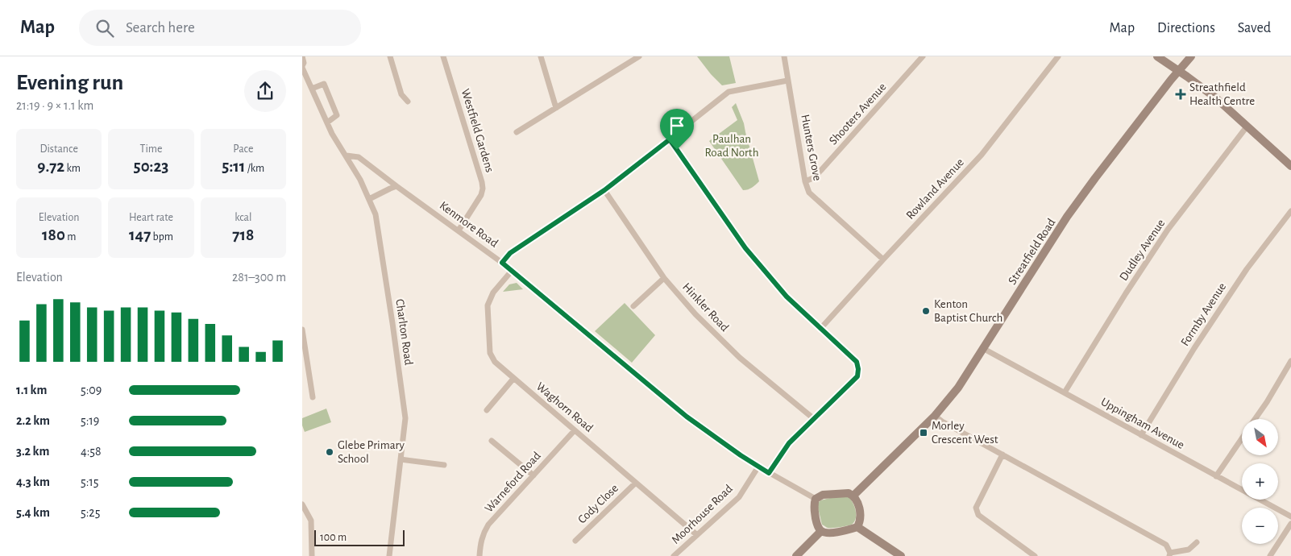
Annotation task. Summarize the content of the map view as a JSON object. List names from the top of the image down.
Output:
{
  "streets": {
    "street": [
      "Shooters Avenue",
      "Westfield Gardens",
      "Hunters Grove",
      "Rowland Avenue",
      "Kenmore Road",
      "Dudley Avenue",
      "Streatfield Road",
      "Hinkler Road",
      "Formby Avenue",
      "Charlton Road",
      "Waghorn Road",
      "Uppingham Avenue",
      "Warneford Road",
      "Cody Close",
      "Moorhouse Road"
    ]
  },
  "crossings": [
    ["Shooters Avenue", "Hunters Grove"],
    ["Westfield Gardens", "Kenmore Road"],
    ["Hunters Grove", "Rowland Avenue"],
    ["Kenmore Road", "Streatfield Road"],
    ["Kenmore Road", "Charlton Road"],
    ["Kenmore Road", "Waghorn Road"],
    ["Kenmore Road", "Moorhouse Road"],
    ["Dudley Avenue", "Uppingham Avenue"],
    ["Streatfield Road", "Uppingham Avenue"],
    ["Formby Avenue", "Uppingham Avenue"],
    ["Waghorn Road", "Warneford Road"],
    ["Waghorn Road", "Cody Close"],
    ["Waghorn Road", "Moorhouse Road"]
  ],
  "parks": ["Paulhan Road North"],
  "places": {
    "health": ["Streathfield Health Centre"],
    "other": ["Kenton Baptist Church", "Glebe Primary School"],
    "transit": ["Morley Crescent West"]
  },
  "scale_bar": "100 m",
  "north": "bottom right",
  "page": {
    "header": "Map",
    "search": "Search here",
    "nav": ["Map", "Directions", "Saved"],
    "heading": ["Evening run", "21:19 · 9 × 1.1 km"],
    "stats": [
      ["Distance", "9.72 km"],
      ["Time", "50:23"],
      ["Pace", "5:11 /km"],
      ["Elevation", "180 m"],
      ["Heart rate", "147 bpm"],
      ["kcal", "718"]
    ],
    "chart": ["Elevation", "281–300 m"],
    "list": [
      {
        "name": "1.1 km",
        "note": "5:09"
      },
      {
        "name": "2.2 km",
        "note": "5:19"
      },
      {
        "name": "3.2 km",
        "note": "4:58"
      },
      {
        "name": "4.3 km",
        "note": "5:15"
      },
      {
        "name": "5.4 km",
        "note": "5:25"
      }
    ],
    "map_buttons": ["+", "−"],
    "scale": "100 m"
  }
}
